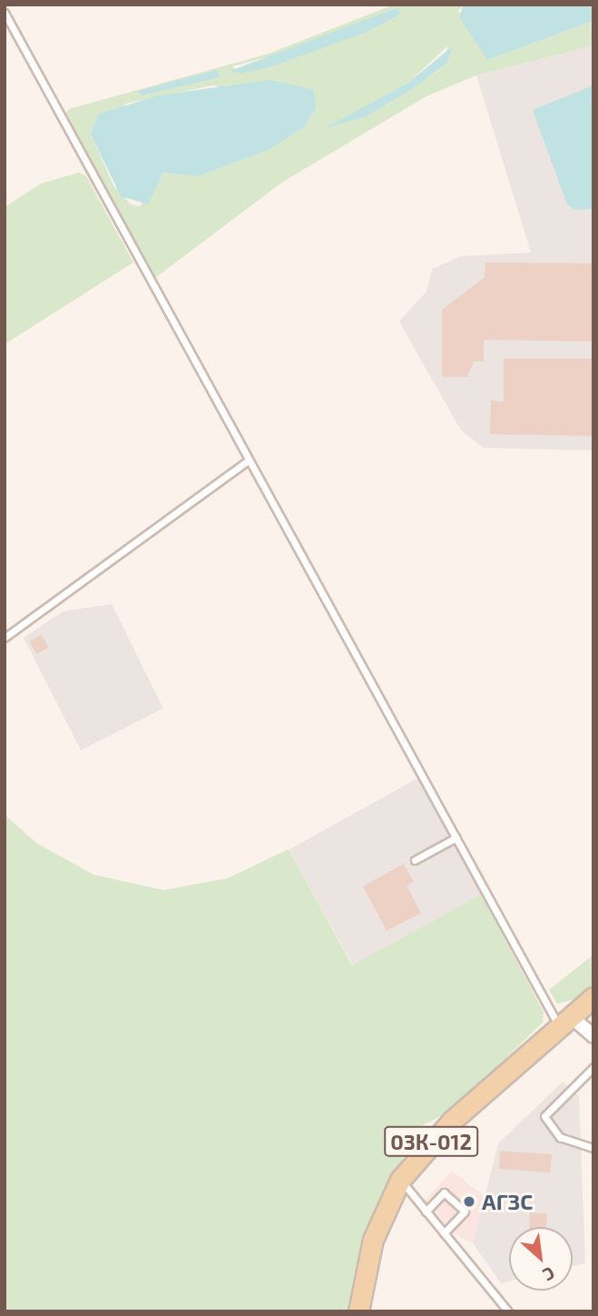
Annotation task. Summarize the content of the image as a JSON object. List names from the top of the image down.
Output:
{
  "streets": {
    "main road": ["03К-012"]
  },
  "places": ["АГЗС"],
  "north": "bottom right"
}
